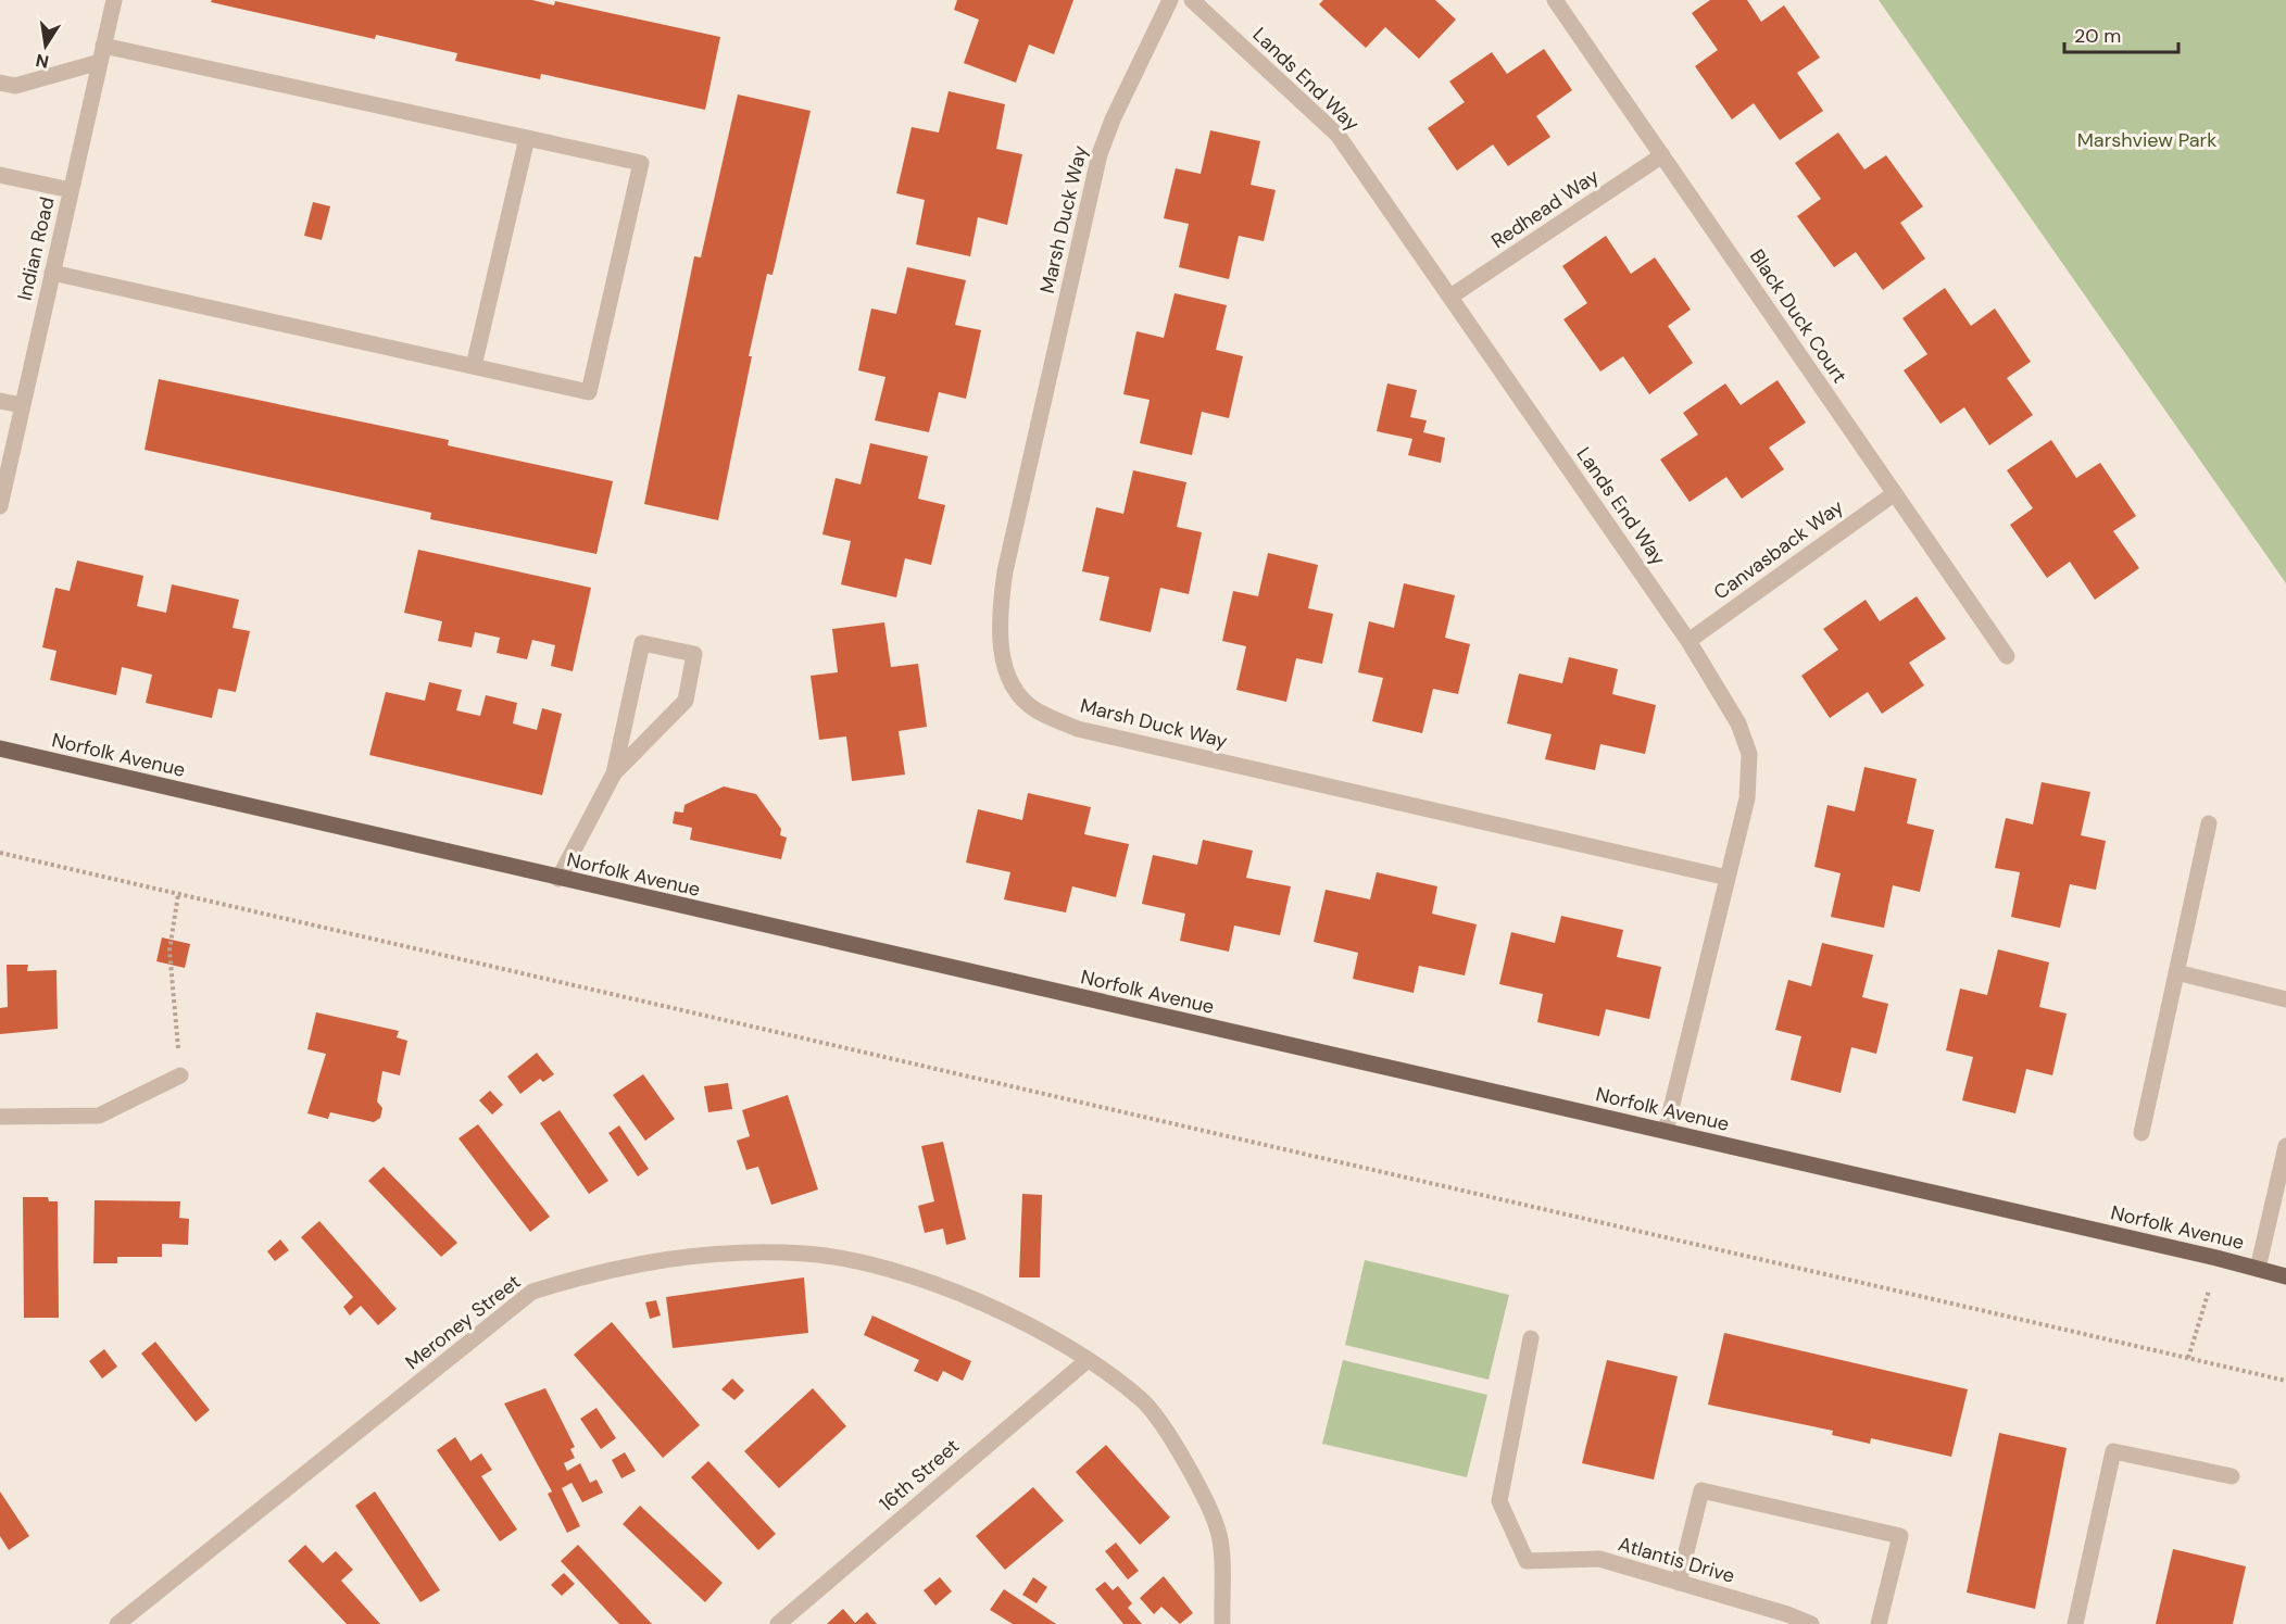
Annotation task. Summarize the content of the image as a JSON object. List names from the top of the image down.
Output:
{
  "streets": {
    "main road": ["Norfolk Avenue"],
    "street": [
      "Lands End Way",
      "Redhead Way",
      "Marsh Duck Way",
      "Indian Road",
      "Black Duck Court",
      "Canvasback Way",
      "Meroney Street",
      "16th Street",
      "Atlantis Drive"
    ]
  },
  "crossings": [
    ["Lands End Way", "Redhead Way"],
    ["Lands End Way", "Marsh Duck Way"],
    ["Lands End Way", "Canvasback Way"],
    ["Lands End Way", "Norfolk Avenue"],
    ["Redhead Way", "Black Duck Court"],
    ["Black Duck Court", "Canvasback Way"],
    ["Meroney Street", "16th Street"]
  ],
  "parks": ["Marshview Park"],
  "scale_bar": "20 m",
  "north": "bottom"
}
